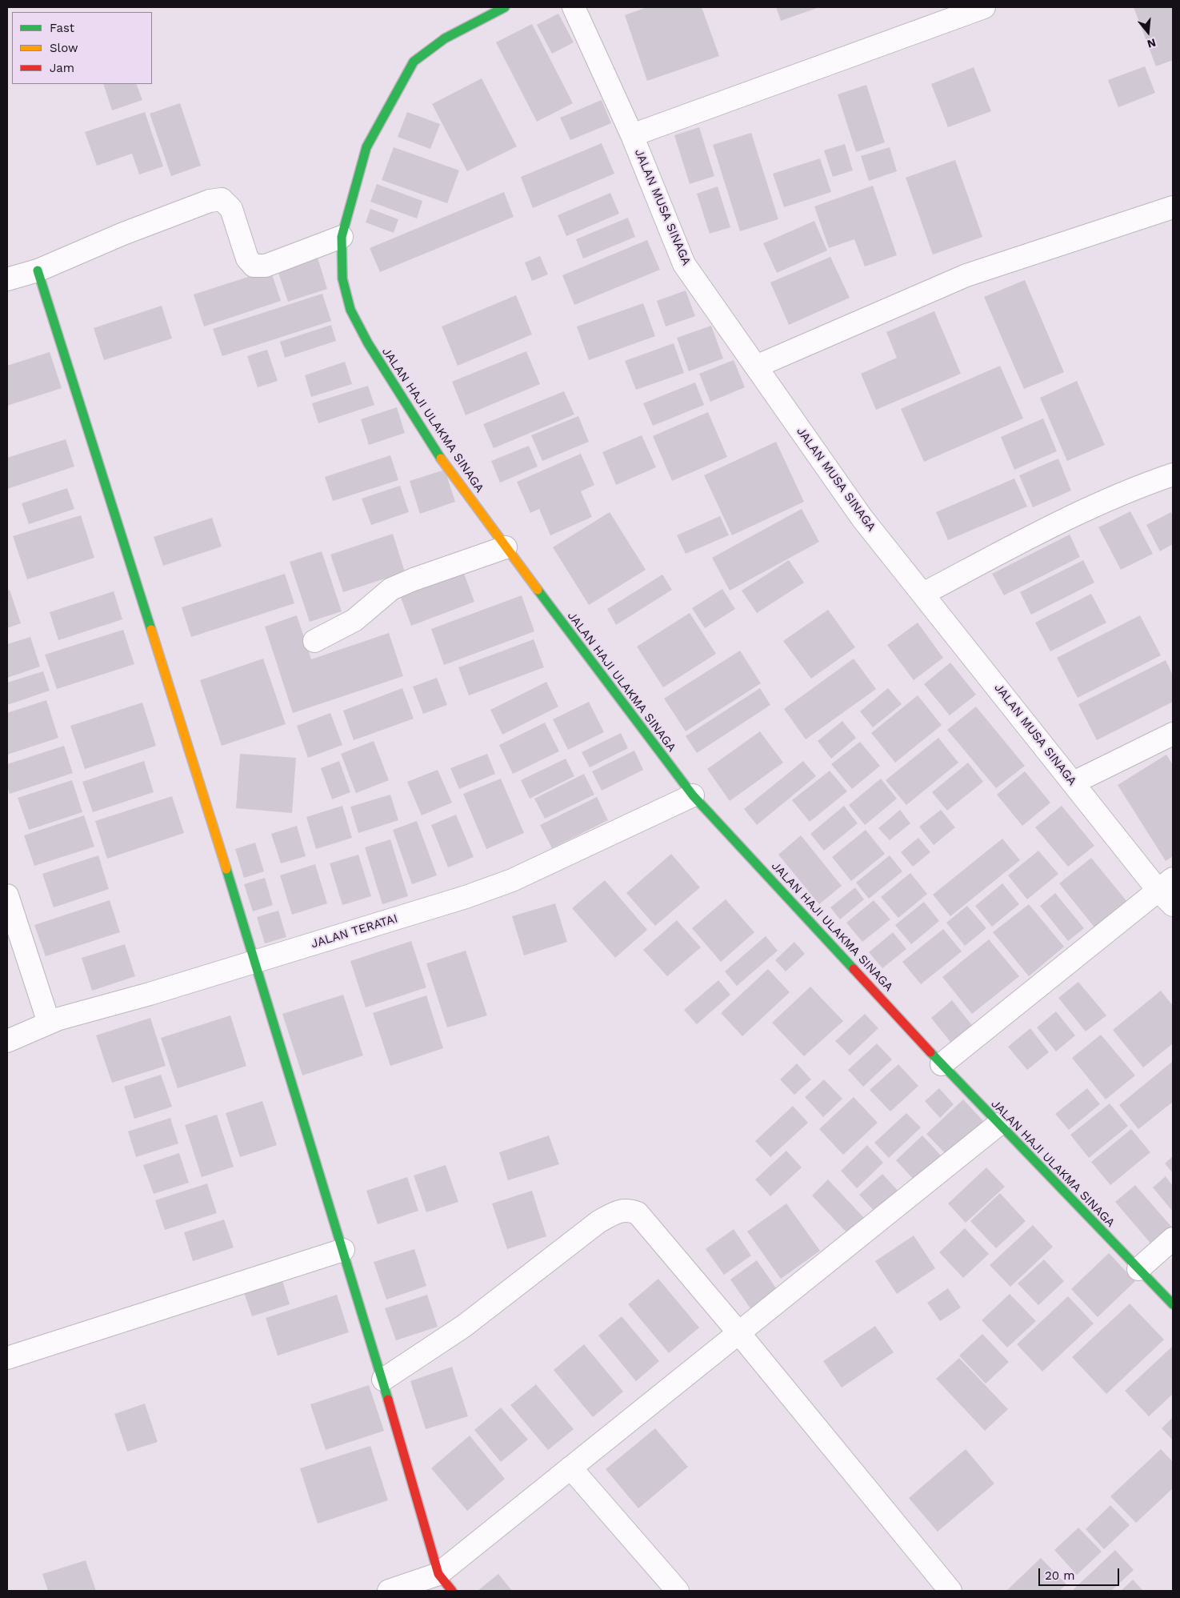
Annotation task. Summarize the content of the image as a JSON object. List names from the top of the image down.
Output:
{
  "streets": {
    "main road": ["JALAN HAJI ULAKMA SINAGA"],
    "street": ["JALAN MUSA SINAGA", "JALAN TERATAI"]
  },
  "crossings": [
    ["JALAN HAJI ULAKMA SINAGA", "JALAN TERATAI"]
  ],
  "legend": ["Fast", "Slow", "Jam"],
  "scale_bar": "20 m",
  "north": "bottom"
}
